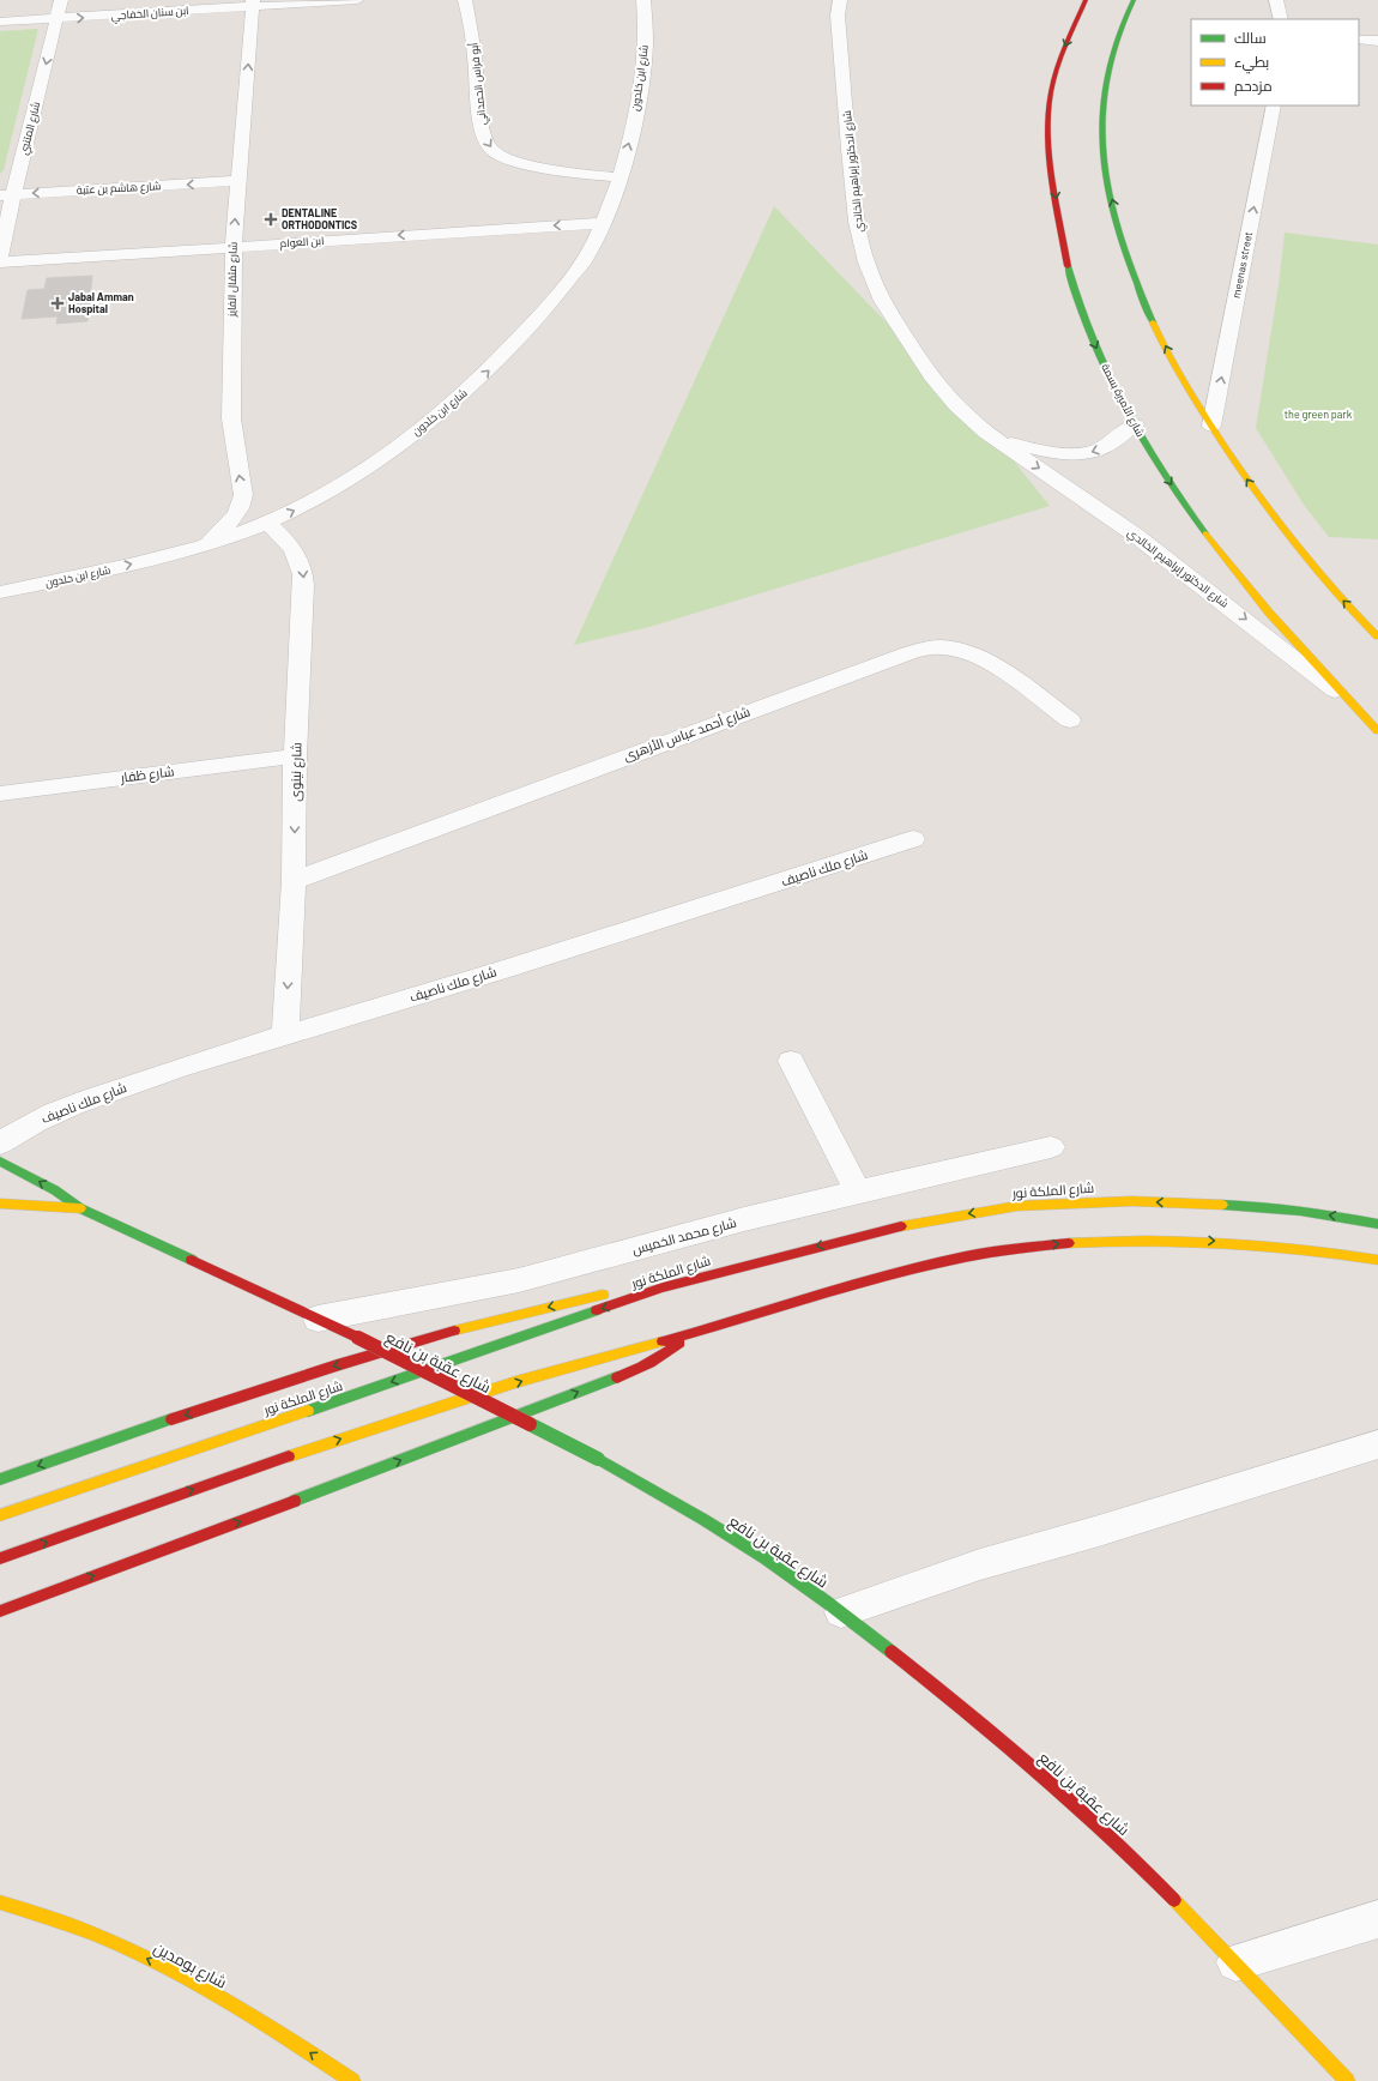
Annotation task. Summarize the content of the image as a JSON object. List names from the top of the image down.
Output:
{
  "streets": {
    "main road": [
      "شارع الأميرة بسمة",
      "شارع الملكة نور",
      "شارع عقبة بن نافع",
      "شارع بومدين"
    ],
    "street": [
      "ابن سنان الخفاجي",
      "شارع ابن خلدون",
      "أبو فراس الحمداني",
      "شارع المتنبي",
      "شارع الدكتور إبراهيم الخالدي",
      "شارع هاشم بن عتبة",
      "ابن العوام",
      "meenas street",
      "شارع مثقال الفايز",
      "شارع أحمد عباس الأزهرى",
      "شارع نينوى",
      "شارع ظفار",
      "شارع ملك ناصيف",
      "شارع محمد الخميس"
    ]
  },
  "crossings": [
    ["ابن سنان الخفاجي", "شارع المتنبي"],
    ["ابن سنان الخفاجي", "شارع مثقال الفايز"],
    ["شارع ابن خلدون", "أبو فراس الحمداني"],
    ["شارع ابن خلدون", "ابن العوام"],
    ["شارع ابن خلدون", "شارع مثقال الفايز"],
    ["شارع ابن خلدون", "شارع نينوى"],
    ["شارع المتنبي", "شارع هاشم بن عتبة"],
    ["شارع الدكتور إبراهيم الخالدي", "شارع الأميرة بسمة"],
    ["شارع هاشم بن عتبة", "شارع مثقال الفايز"],
    ["ابن العوام", "شارع مثقال الفايز"],
    ["شارع أحمد عباس الأزهرى", "شارع نينوى"],
    ["شارع نينوى", "شارع ظفار"],
    ["شارع نينوى", "شارع ملك ناصيف"],
    ["شارع محمد الخميس", "شارع عقبة بن نافع"]
  ],
  "one_way": [
    "ابن سنان الخفاجي",
    "شارع ابن خلدون",
    "أبو فراس الحمداني",
    "شارع المتنبي",
    "شارع هاشم بن عتبة",
    "ابن العوام",
    "meenas street",
    "شارع مثقال الفايز",
    "شارع نينوى",
    "شارع بومدين"
  ],
  "parks": ["the green park"],
  "places": {
    "health": ["DENTALINE ORTHODONTICS", "Jabal Amman Hospital"]
  },
  "legend": ["سالك", "بطيء", "مزدحم"]
}
